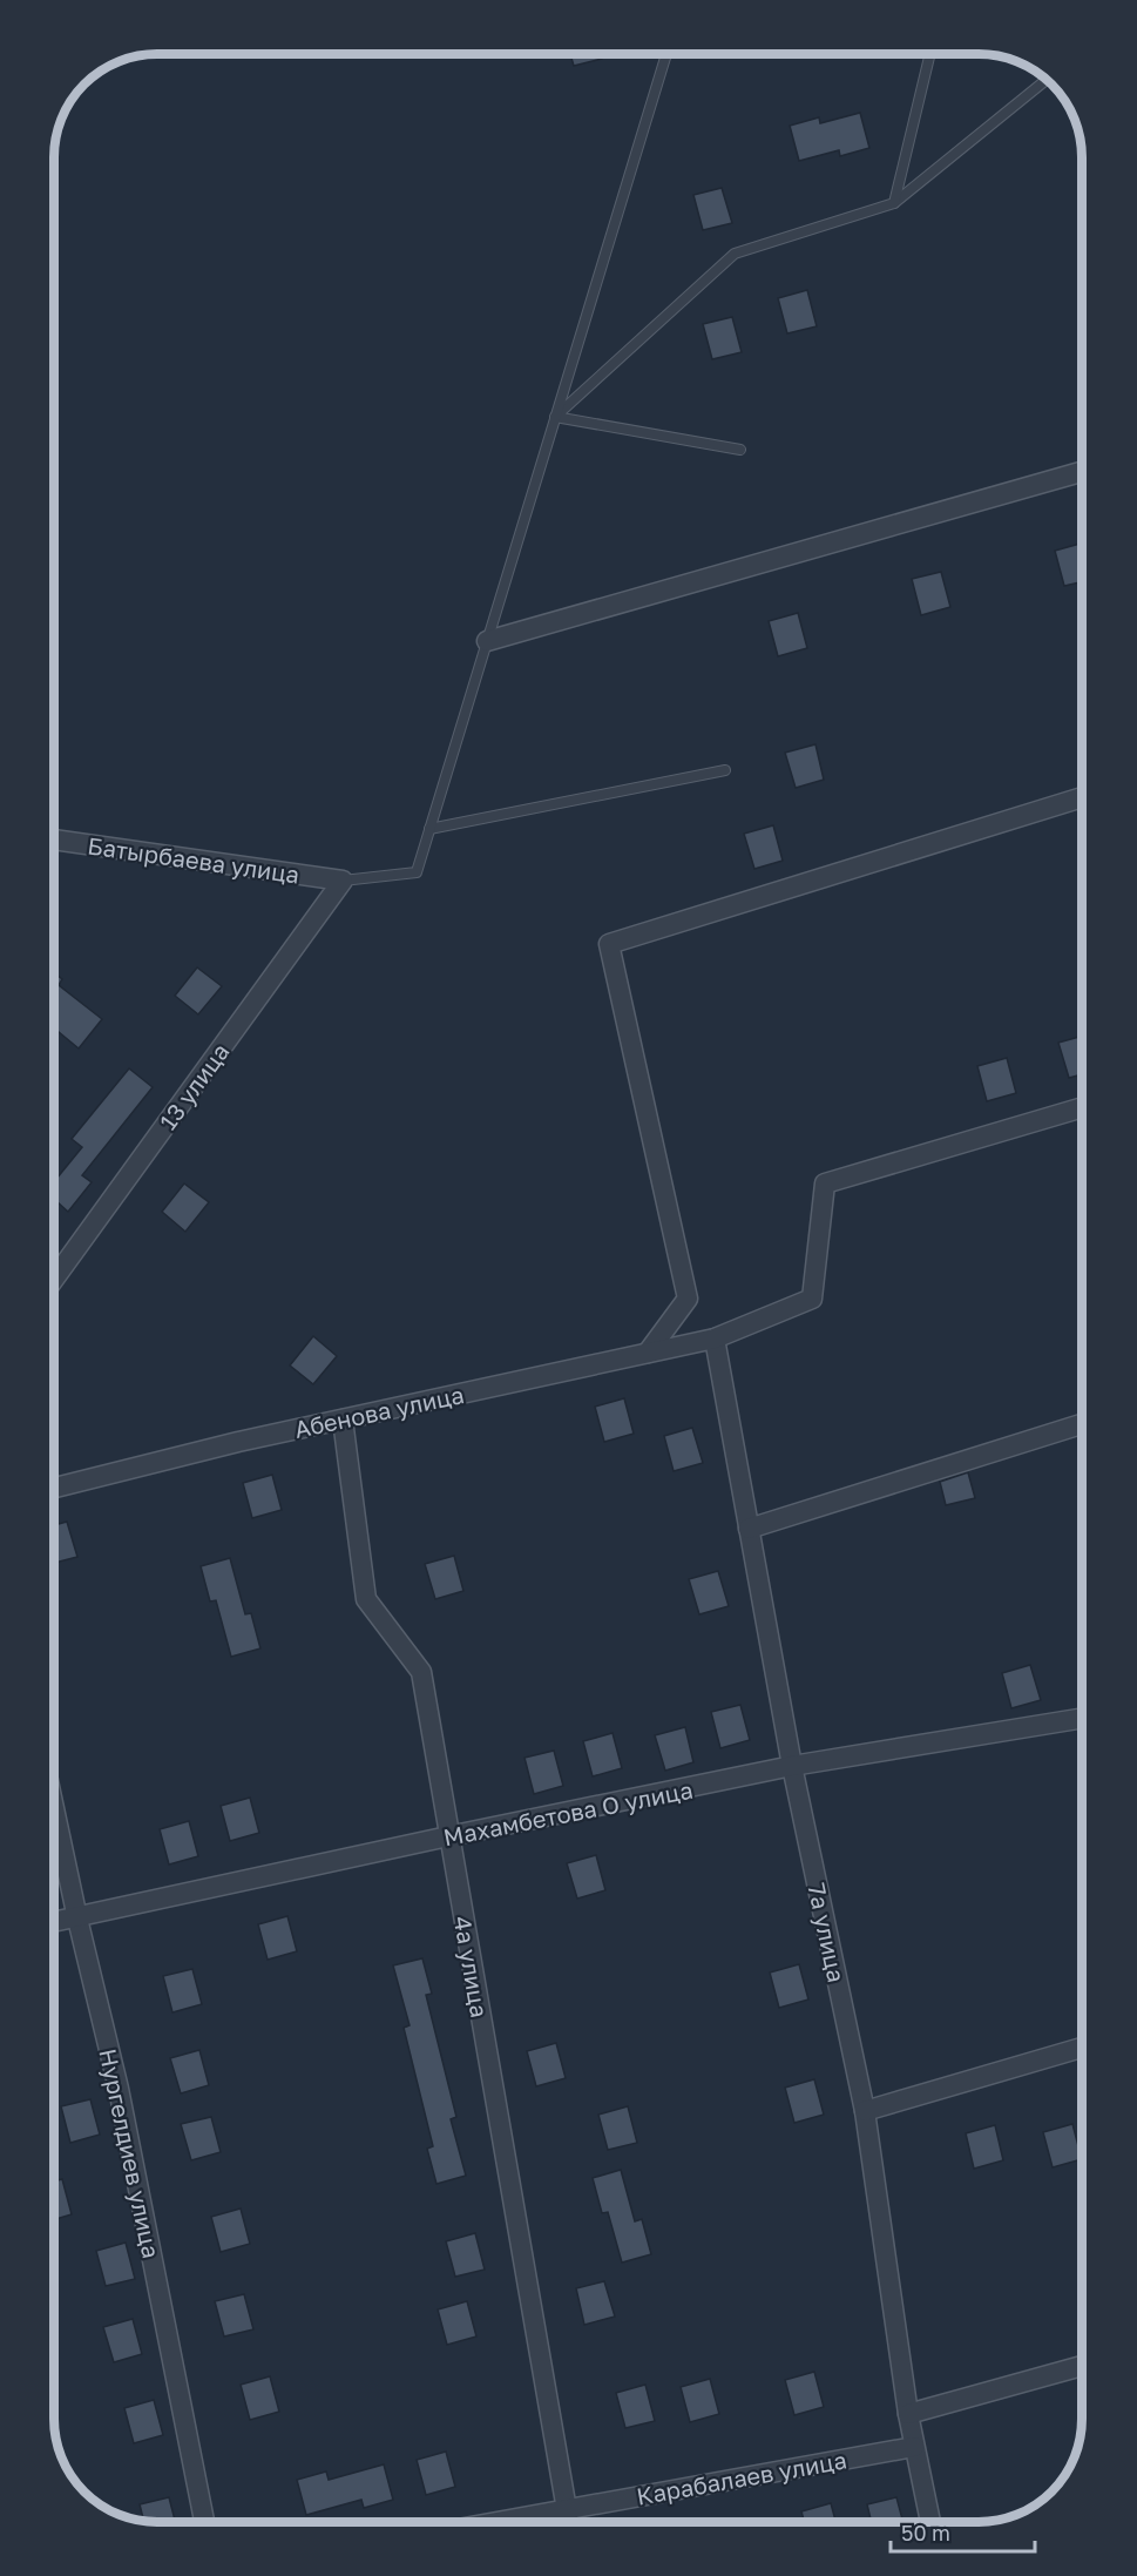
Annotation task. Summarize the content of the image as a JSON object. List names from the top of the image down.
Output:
{
  "streets": {
    "street": [
      "Батырбаева улица",
      "13 улица",
      "Абенова улица",
      "Махамбетова О улица",
      "7а улица",
      "4а улица",
      "Нургелдиев улица",
      "Карабалаев улица"
    ]
  },
  "crossings": [
    ["Батырбаева улица", "13 улица"],
    ["Абенова улица", "7а улица"],
    ["Абенова улица", "4а улица"],
    ["Махамбетова О улица", "7а улица"],
    ["Махамбетова О улица", "4а улица"],
    ["Махамбетова О улица", "Нургелдиев улица"],
    ["7а улица", "Карабалаев улица"],
    ["4а улица", "Карабалаев улица"]
  ],
  "scale_bar": "50 m"
}
